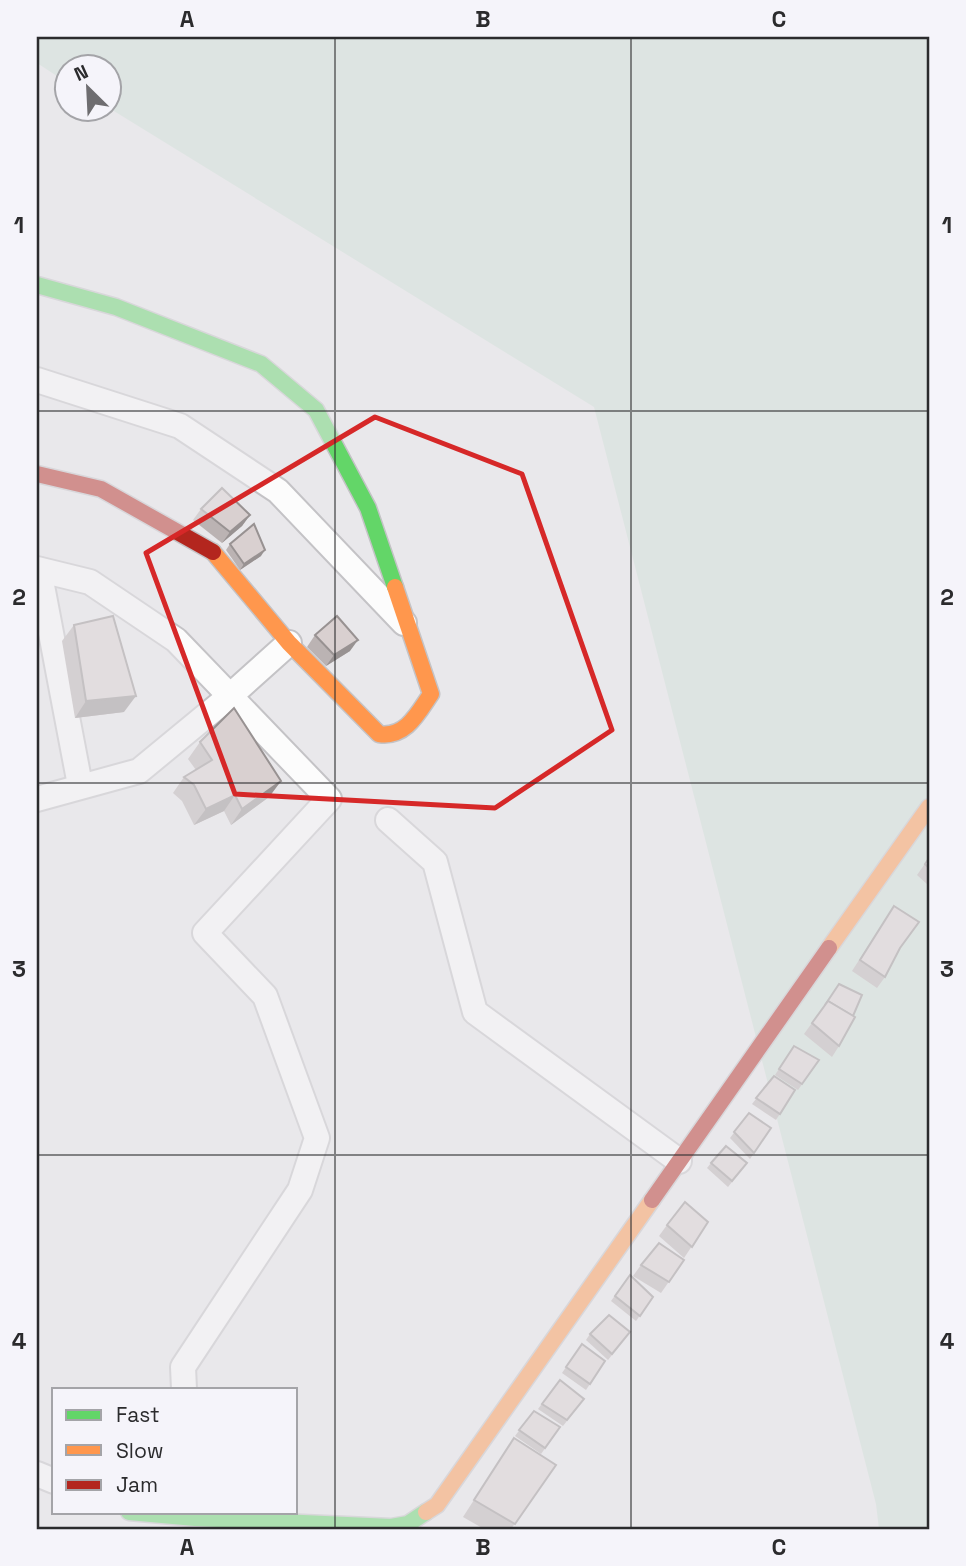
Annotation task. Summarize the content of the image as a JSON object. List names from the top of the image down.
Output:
{
  "legend": ["Fast", "Slow", "Jam"],
  "north": "top left",
  "grid": {
    "columns": ["A", "B", "C"],
    "rows": [
      "1",
      "2",
      "3",
      "4"
    ]
  }
}
